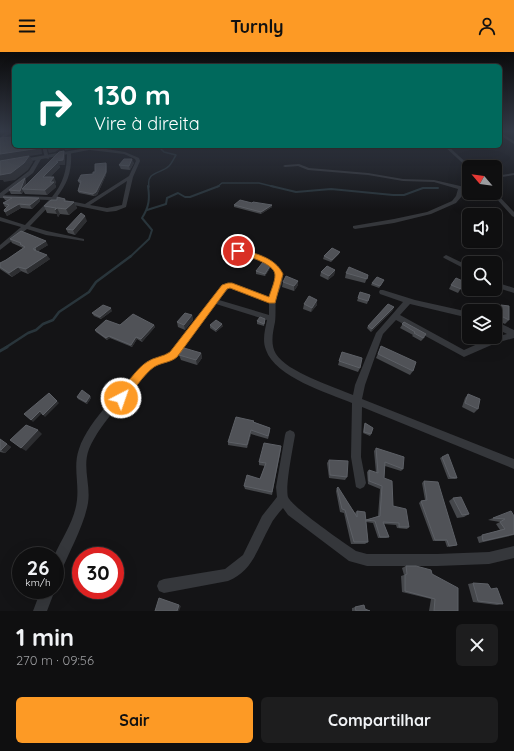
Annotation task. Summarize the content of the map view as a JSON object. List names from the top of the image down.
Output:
{
  "north": "top left",
  "page": {
    "header": "Turnly",
    "turn": ["130 m", "Vire à direita"],
    "speed": "26 km/h",
    "limit": "30",
    "heading": ["1 min", "270 m · 09:56"],
    "buttons": ["Sair", "Compartilhar"]
  }
}
